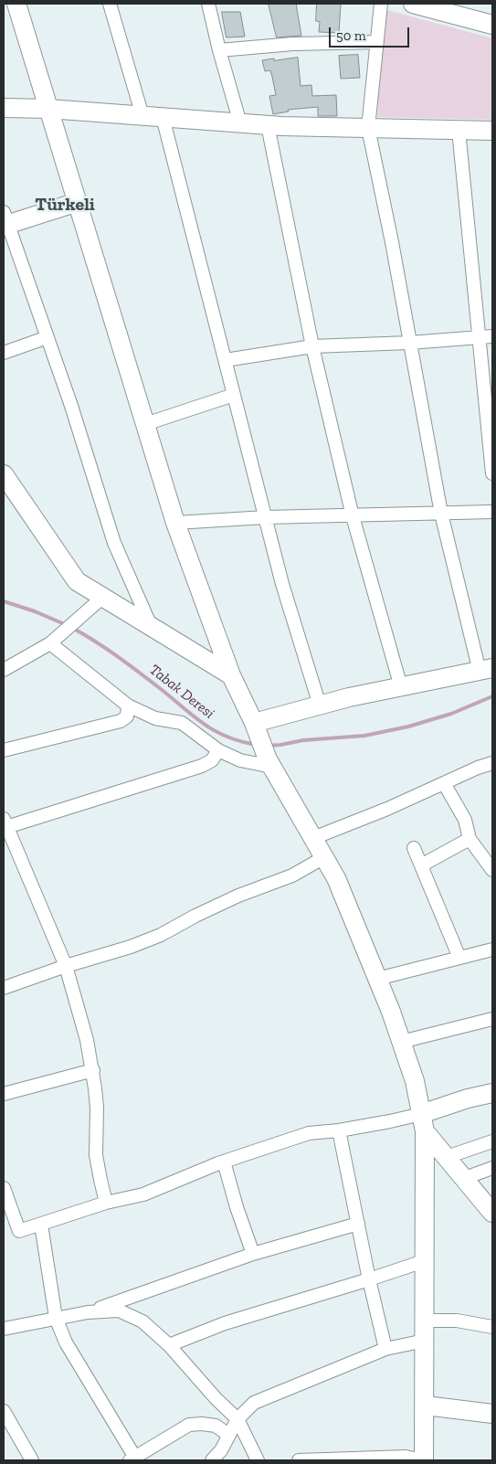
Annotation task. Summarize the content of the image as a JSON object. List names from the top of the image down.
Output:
{
  "districts": ["Türkeli"],
  "water": ["Tabak Deresi"],
  "scale_bar": "50 m"
}
